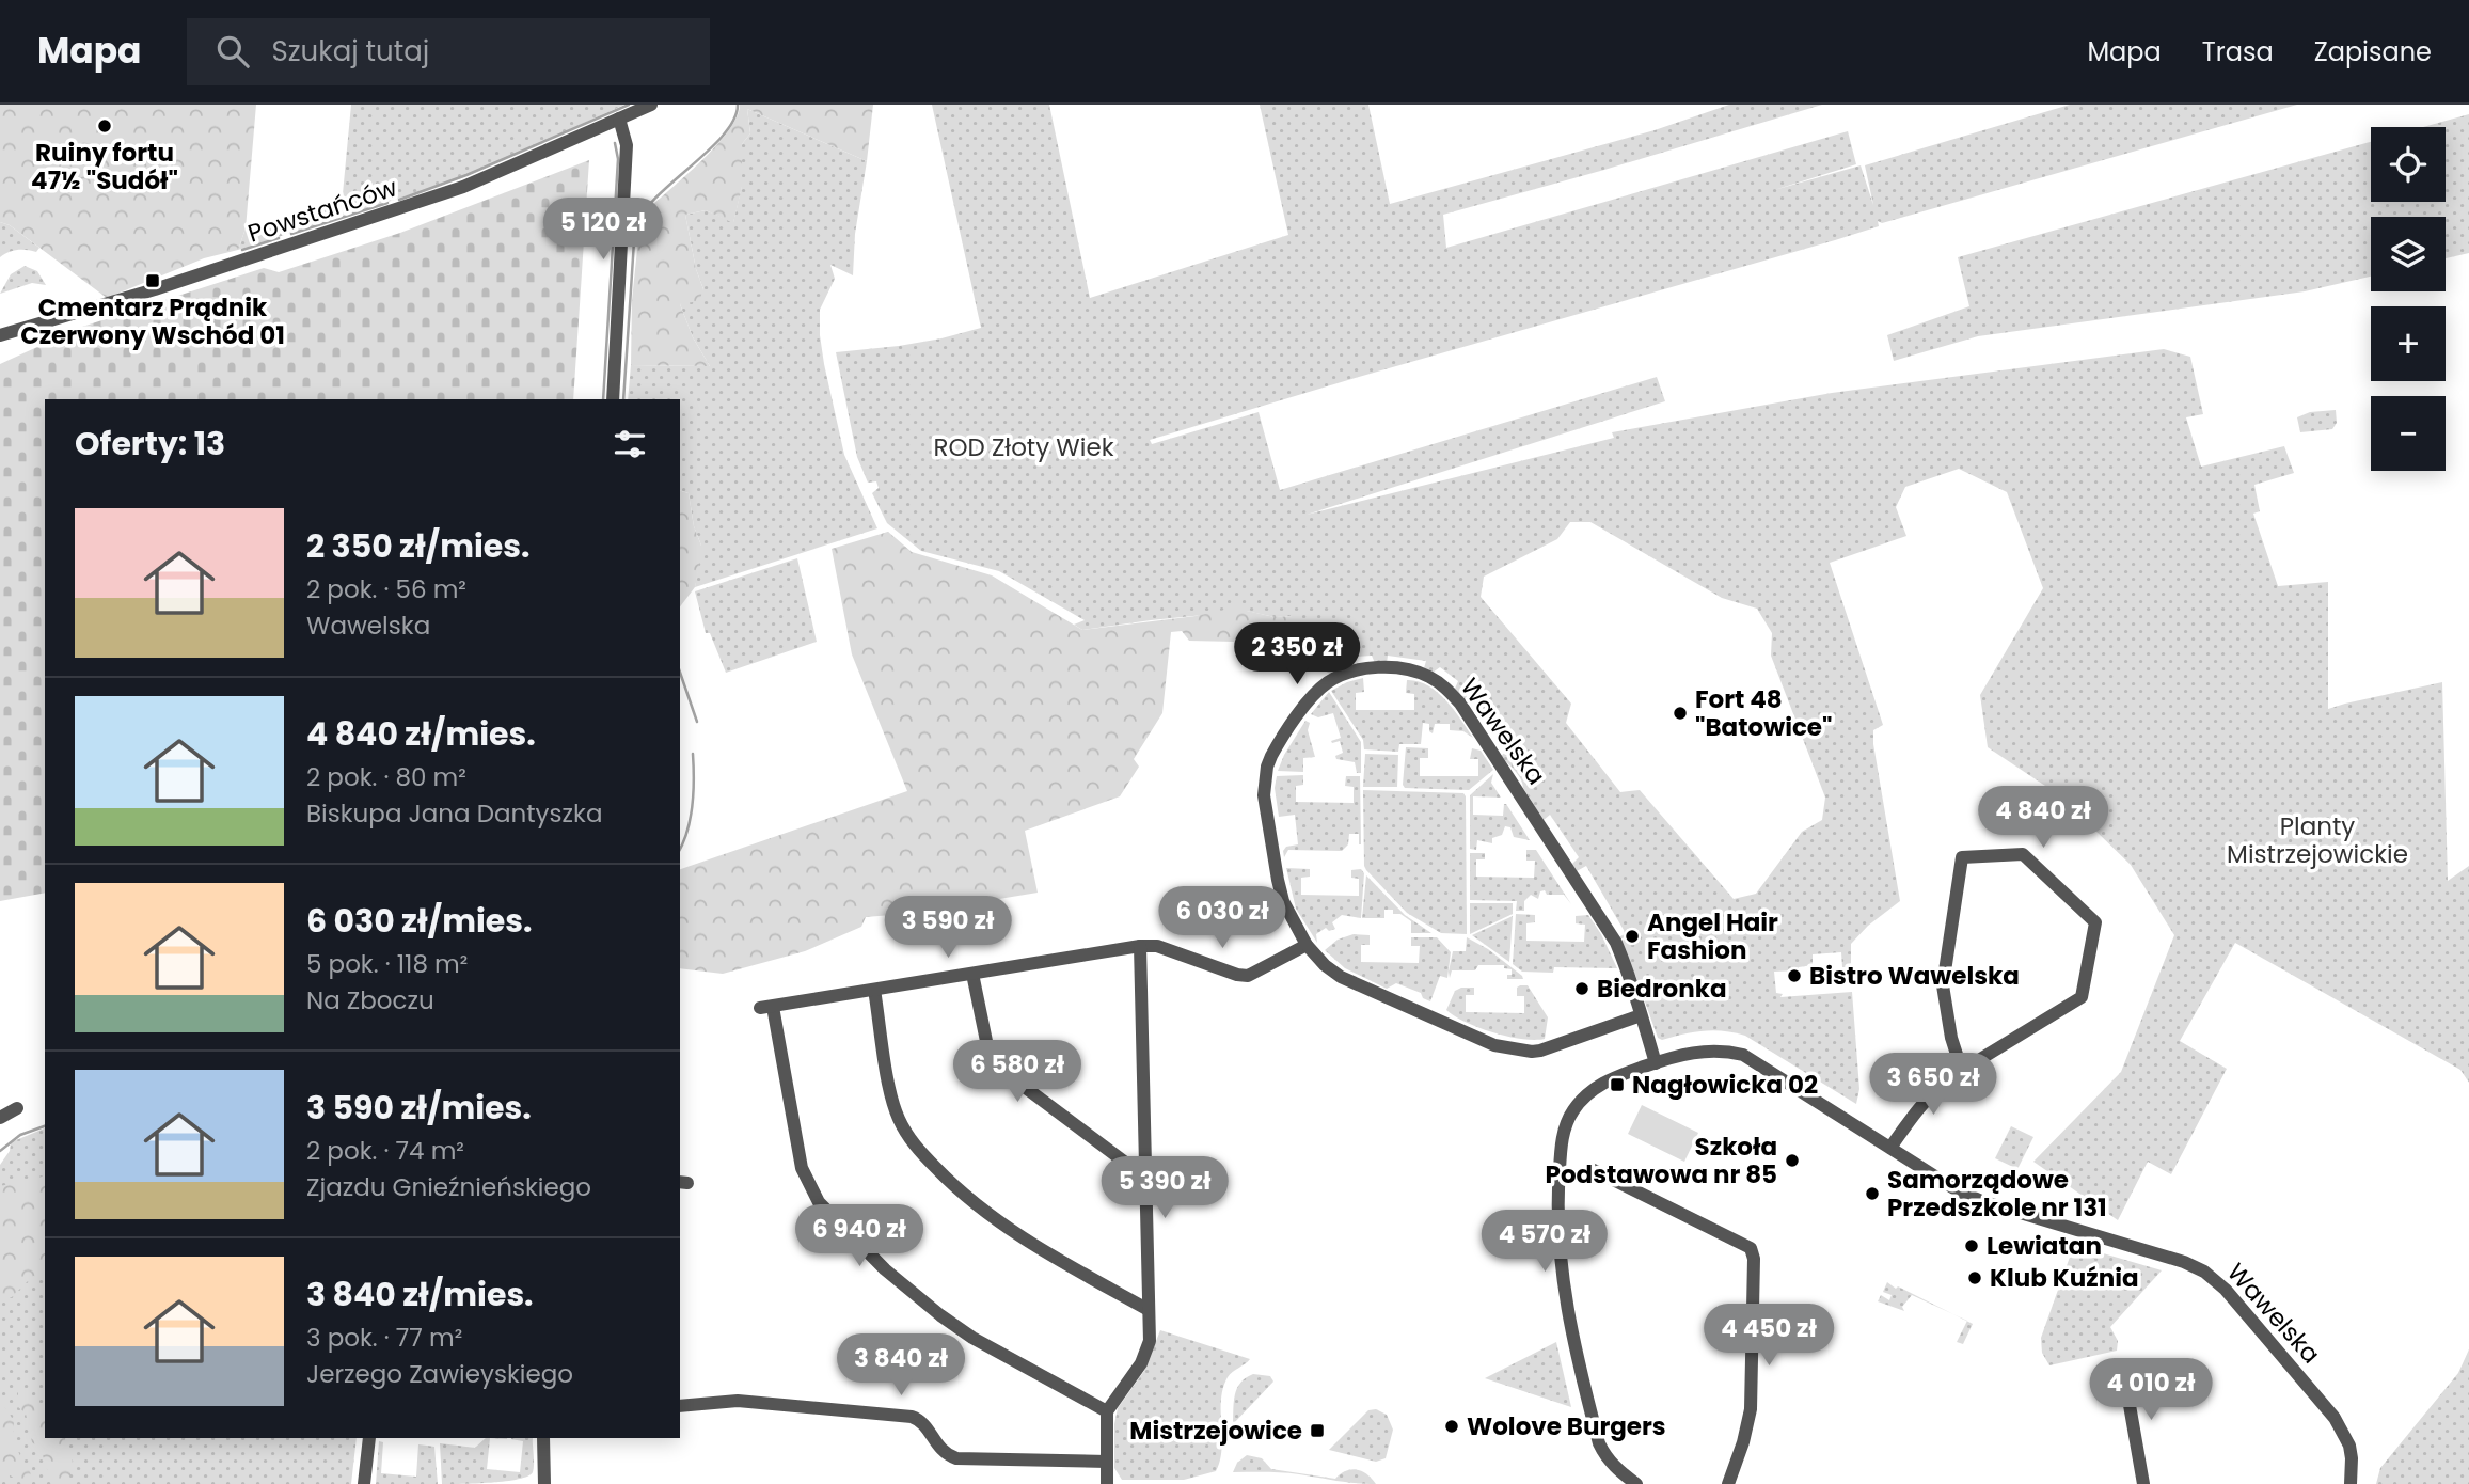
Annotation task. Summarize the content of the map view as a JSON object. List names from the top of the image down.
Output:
{
  "streets": {
    "street": ["Powstańców", "Wawelska"]
  },
  "parks": ["ROD Złoty Wiek", "Planty Mistrzejowickie"],
  "places": {
    "other": [
      "Ruiny fortu 47½ \"Sudół\"",
      "Fort 48 \"Batowice\"",
      "Angel Hair Fashion",
      "Bistro Wawelska",
      "Biedronka",
      "Szkoła Podstawowa nr 85",
      "Samorządowe Przedszkole nr 131",
      "Lewiatan",
      "Klub Kuźnia",
      "Wolove Burgers"
    ],
    "transit": ["Cmentarz Prądnik Czerwony Wschód 01", "Nagłowicka 02", "Mistrzejowice"]
  },
  "page": {
    "header": "Mapa",
    "search": "Szukaj tutaj",
    "nav": ["Mapa", "Trasa", "Zapisane"],
    "map_buttons": ["+", "−"],
    "price": [
      "5 120 zł",
      "2 350 zł",
      "4 840 zł",
      "6 030 zł",
      "3 590 zł",
      "6 580 zł",
      "3 650 zł",
      "5 390 zł",
      "6 940 zł",
      "4 570 zł",
      "4 450 zł",
      "3 840 zł",
      "4 010 zł"
    ],
    "heading": "Oferty: 13",
    "list": [
      {
        "name": "2 350 zł/mies.",
        "note": "2 pok. · 56 m² · Wawelska"
      },
      {
        "name": "4 840 zł/mies.",
        "note": "2 pok. · 80 m² · Biskupa Jana Dantyszka"
      },
      {
        "name": "6 030 zł/mies.",
        "note": "5 pok. · 118 m² · Na Zboczu"
      },
      {
        "name": "3 590 zł/mies.",
        "note": "2 pok. · 74 m² · Zjazdu Gnieźnieńskiego"
      },
      {
        "name": "3 840 zł/mies.",
        "note": "3 pok. · 77 m² · Jerzego Zawieyskiego"
      }
    ]
  }
}
